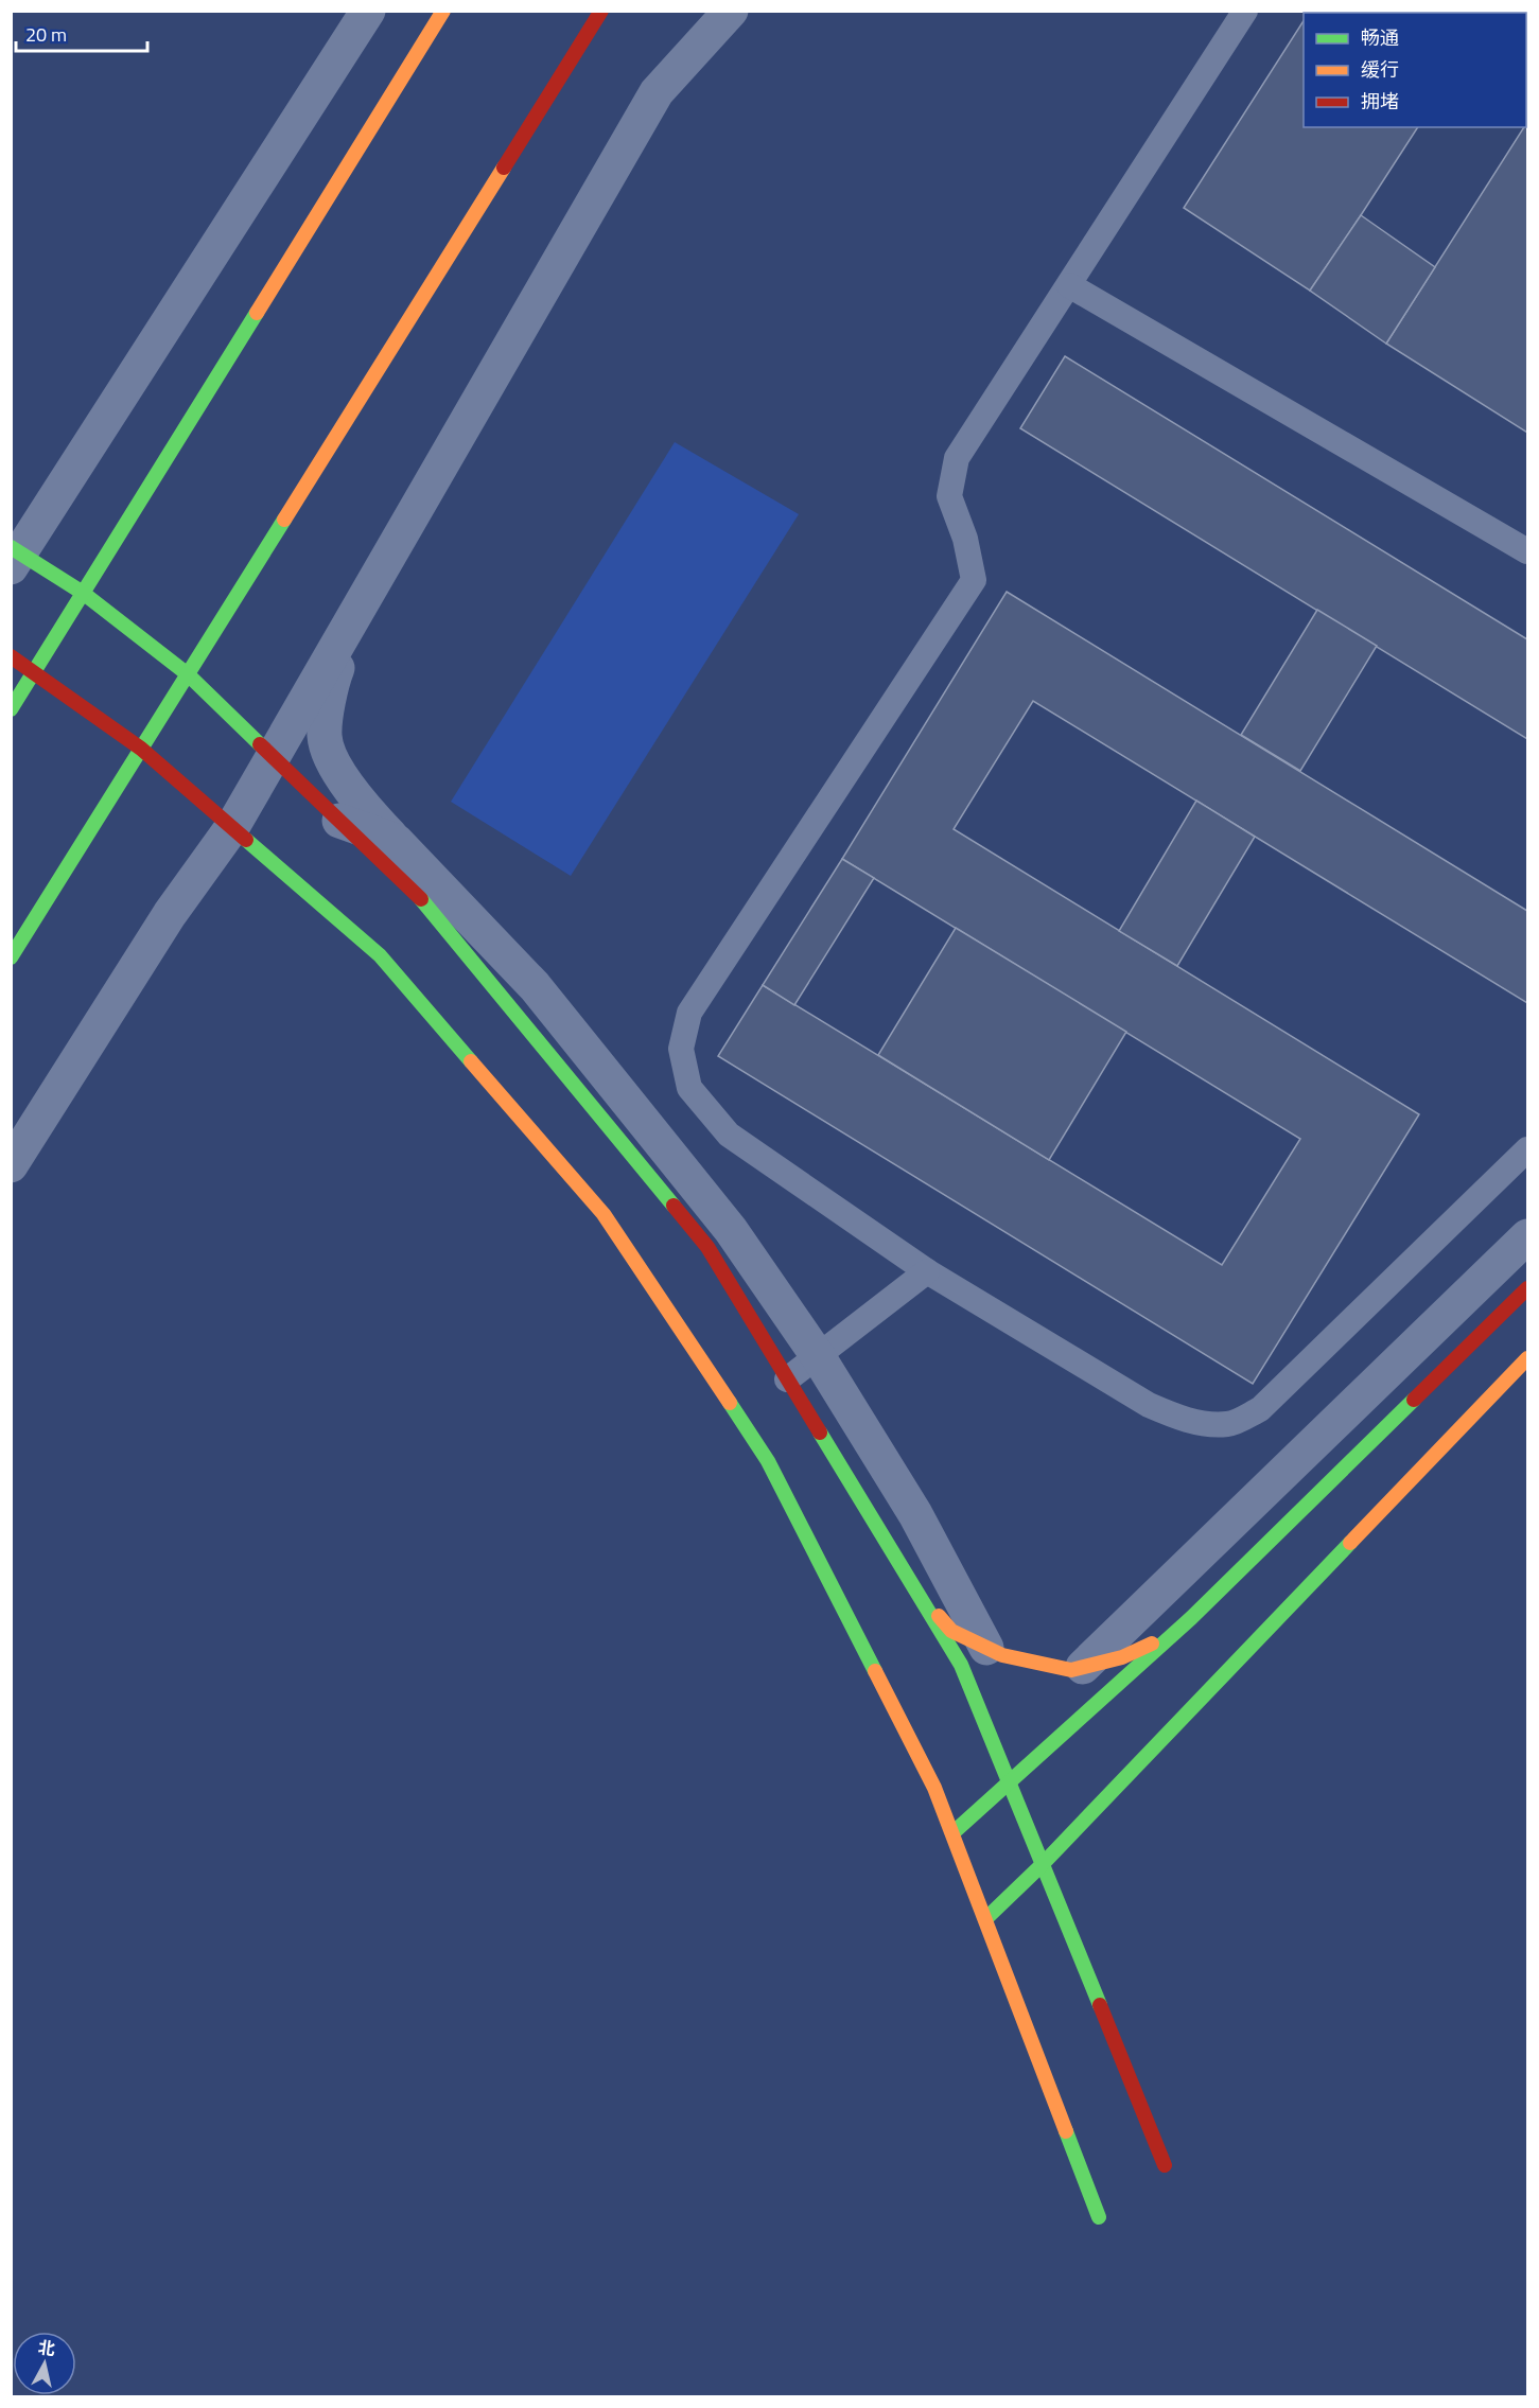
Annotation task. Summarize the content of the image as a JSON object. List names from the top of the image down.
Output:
{
  "legend": ["畅通", "缓行", "拥堵"],
  "scale_bar": "20 m",
  "north": "top"
}
